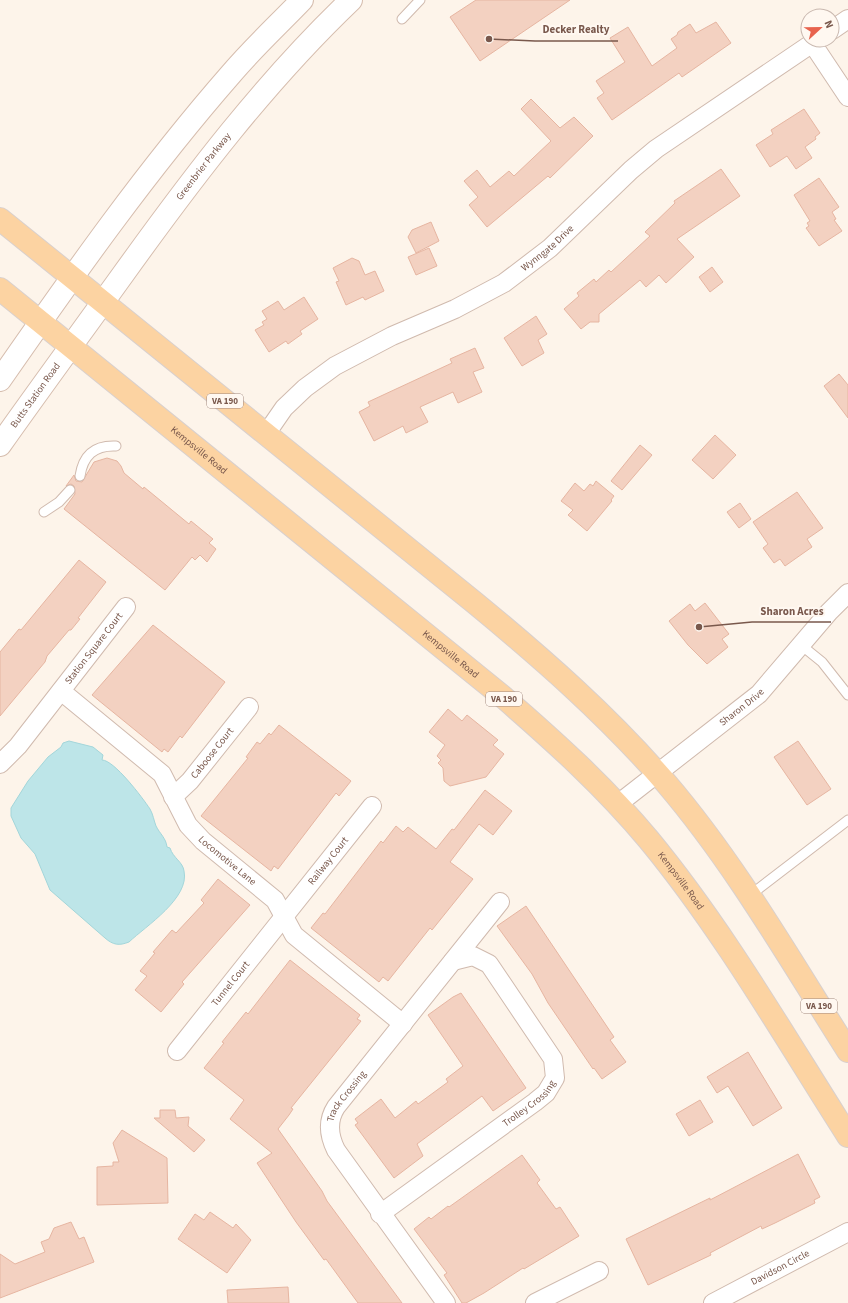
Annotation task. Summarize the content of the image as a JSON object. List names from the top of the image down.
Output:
{
  "streets": {
    "main road": [
      "Greenbrier Parkway",
      "Butts Station Road",
      "VA 190",
      "Kempsville Road"
    ],
    "street": [
      "Wynngate Drive",
      "Station Square Court",
      "Sharon Drive",
      "Caboose Court",
      "Locomotive Lane",
      "Railway Court",
      "Tunnel Court",
      "Track Crossing",
      "Trolley Crossing",
      "Davidson Circle"
    ]
  },
  "crossings": [
    ["Greenbrier Parkway", "Butts Station Road"],
    ["Greenbrier Parkway", "VA 190"],
    ["Greenbrier Parkway", "Kempsville Road"],
    ["Wynngate Drive", "VA 190"],
    ["Butts Station Road", "Kempsville Road"],
    ["VA 190", "Sharon Drive"],
    ["Kempsville Road", "Sharon Drive"],
    ["Station Square Court", "Locomotive Lane"],
    ["Caboose Court", "Locomotive Lane"],
    ["Locomotive Lane", "Railway Court"],
    ["Locomotive Lane", "Tunnel Court"],
    ["Locomotive Lane", "Track Crossing"],
    ["Railway Court", "Tunnel Court"],
    ["Track Crossing", "Trolley Crossing"]
  ],
  "places": ["Decker Realty", "Sharon Acres"],
  "north": "right"
}
